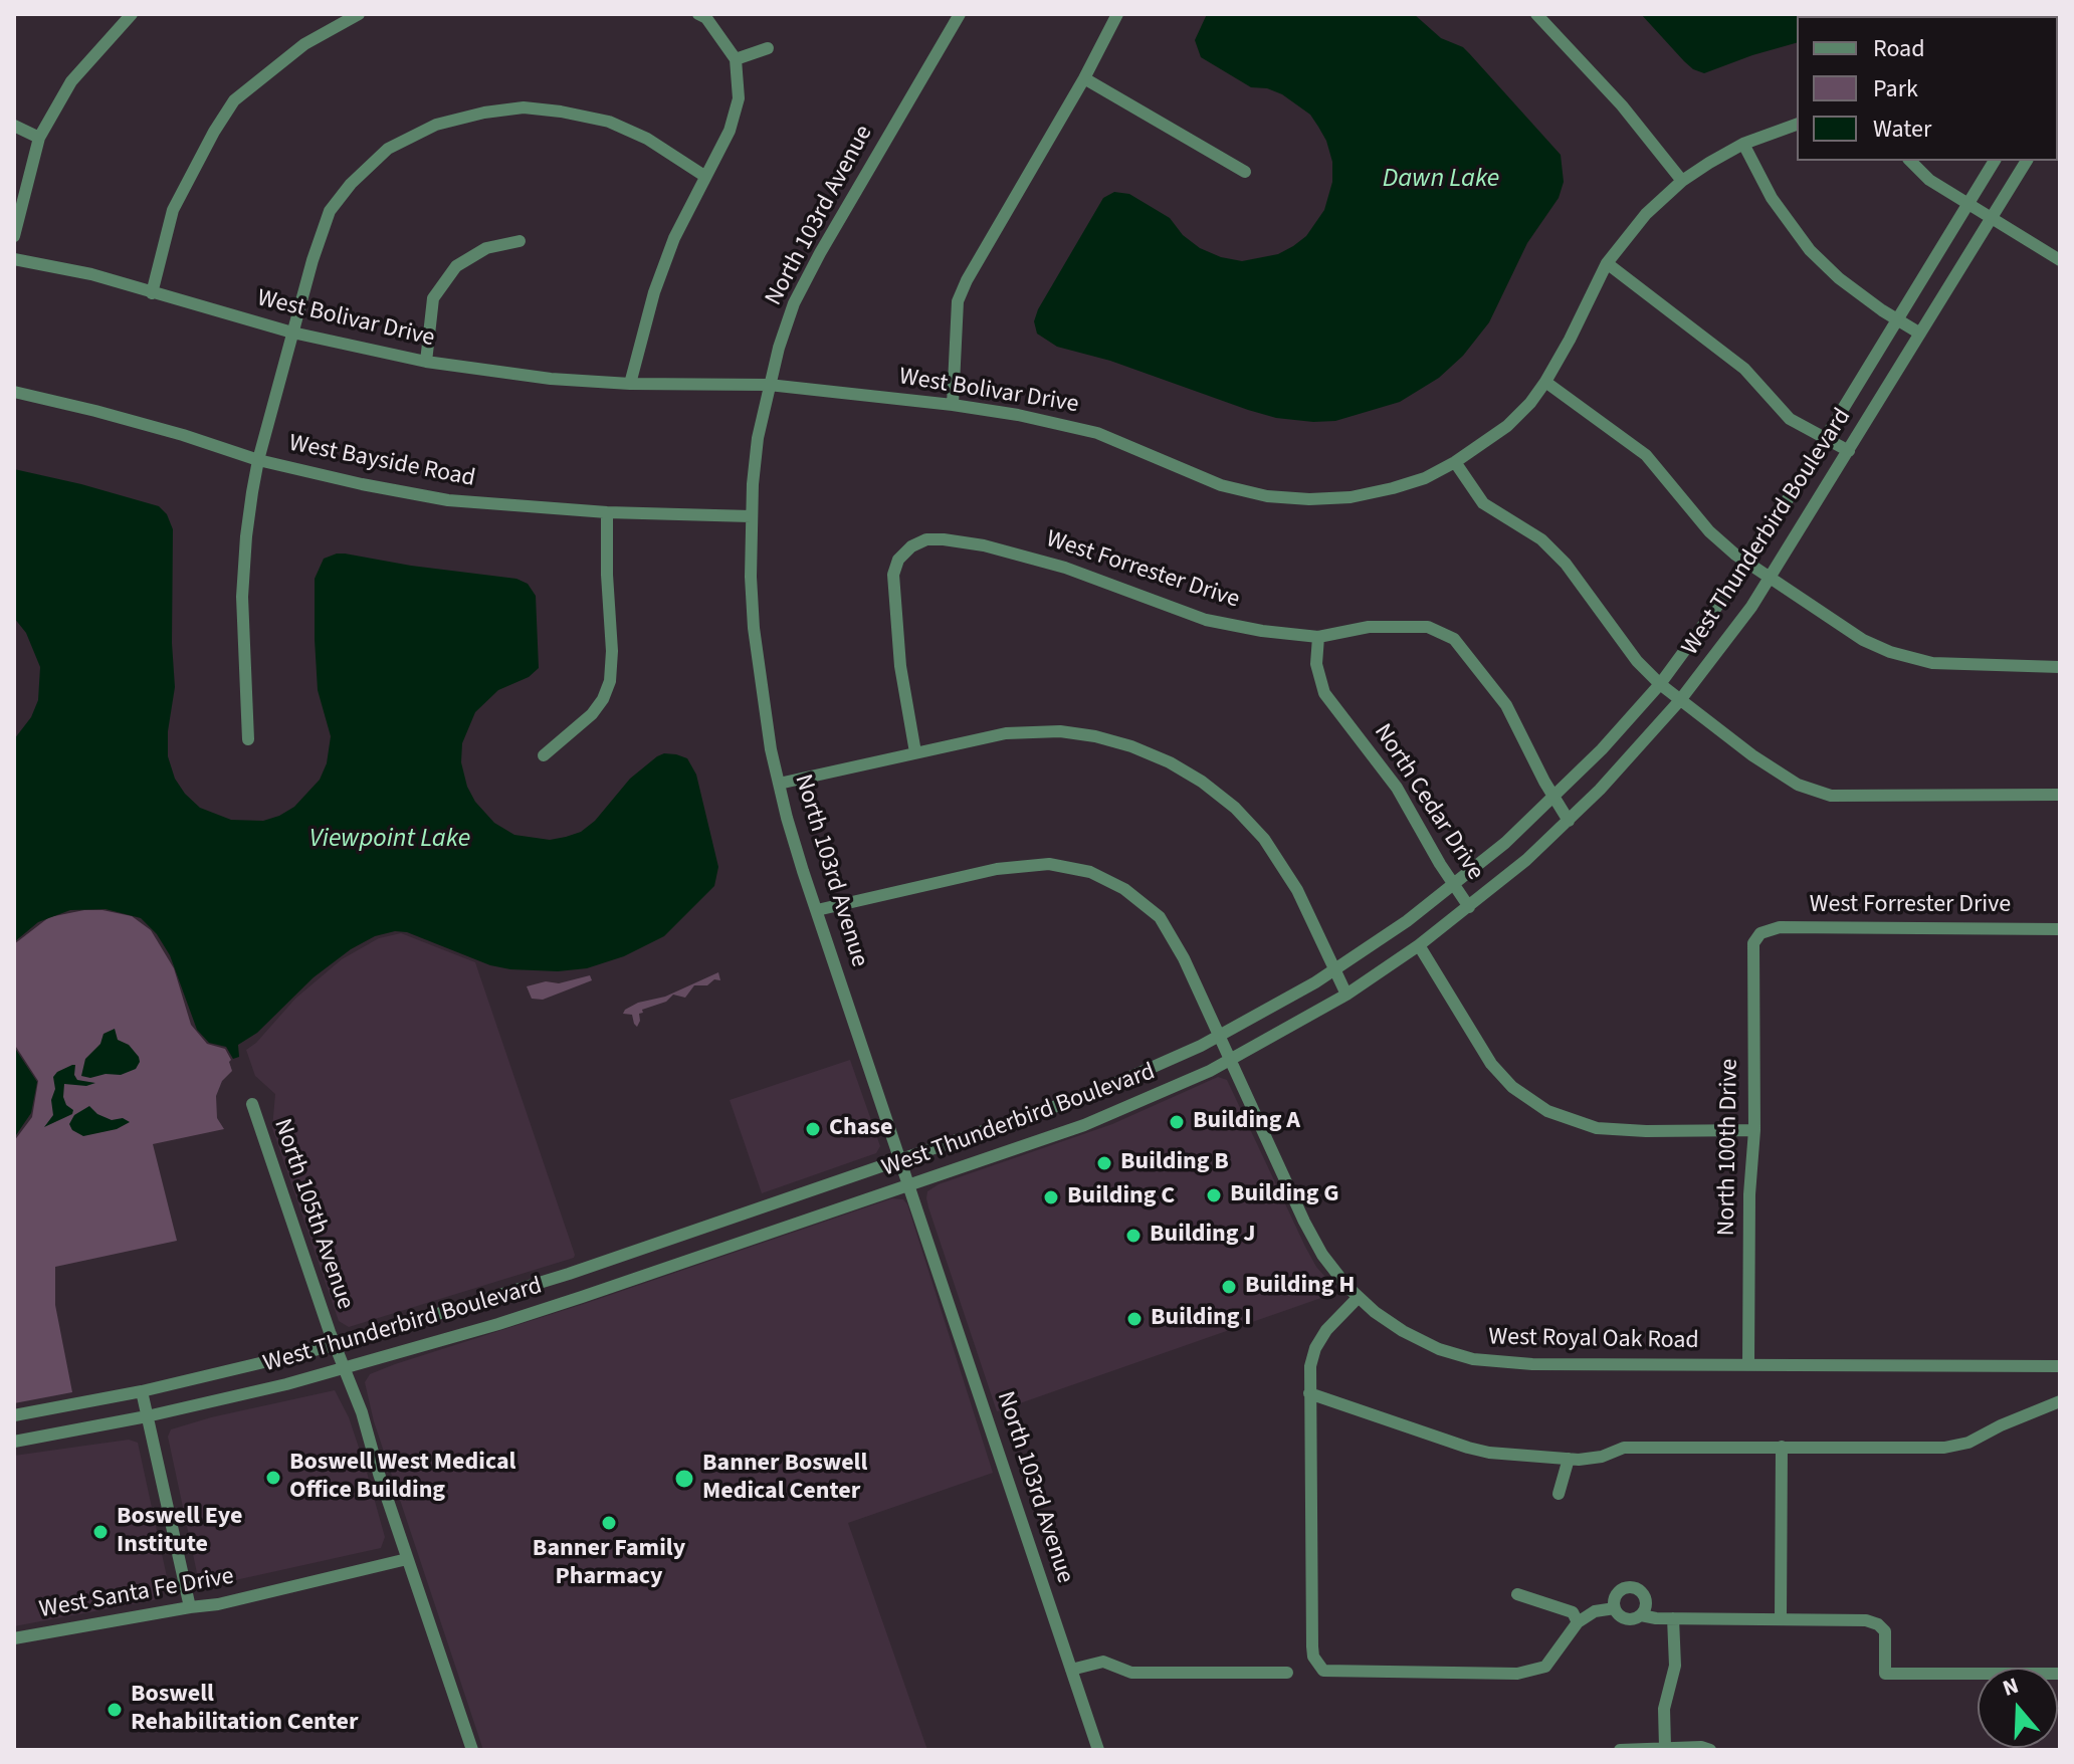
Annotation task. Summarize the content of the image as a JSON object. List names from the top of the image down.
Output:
{
  "streets": {
    "street": [
      "North 103rd Avenue",
      "West Bolivar Drive",
      "West Bayside Road",
      "West Thunderbird Boulevard",
      "West Forrester Drive",
      "North Cedar Drive",
      "North 100th Drive",
      "North 105th Avenue",
      "West Royal Oak Road",
      "West Santa Fe Drive"
    ]
  },
  "crossings": [
    ["North 103rd Avenue", "West Bolivar Drive"],
    ["North 103rd Avenue", "West Bayside Road"],
    ["North 103rd Avenue", "West Thunderbird Boulevard"],
    ["North 103rd Avenue", "West Royal Oak Road"],
    ["West Thunderbird Boulevard", "West Forrester Drive"],
    ["West Thunderbird Boulevard", "North Cedar Drive"],
    ["West Thunderbird Boulevard", "North 105th Avenue"],
    ["West Thunderbird Boulevard", "West Royal Oak Road"],
    ["West Forrester Drive", "North Cedar Drive"],
    ["West Forrester Drive", "North 100th Drive"],
    ["North 100th Drive", "West Royal Oak Road"],
    ["North 105th Avenue", "West Santa Fe Drive"]
  ],
  "water": ["Dawn Lake", "Viewpoint Lake"],
  "places": [
    "Building A",
    "Chase",
    "Building B",
    "Building G",
    "Building C",
    "Building J",
    "Building H",
    "Building I",
    "Boswell West Medical Office Building",
    "Banner Boswell Medical Center",
    "Banner Family Pharmacy",
    "Boswell Eye Institute",
    "Boswell Rehabilitation Center"
  ],
  "legend": ["Road", "Park", "Water"],
  "north": "top"
}
